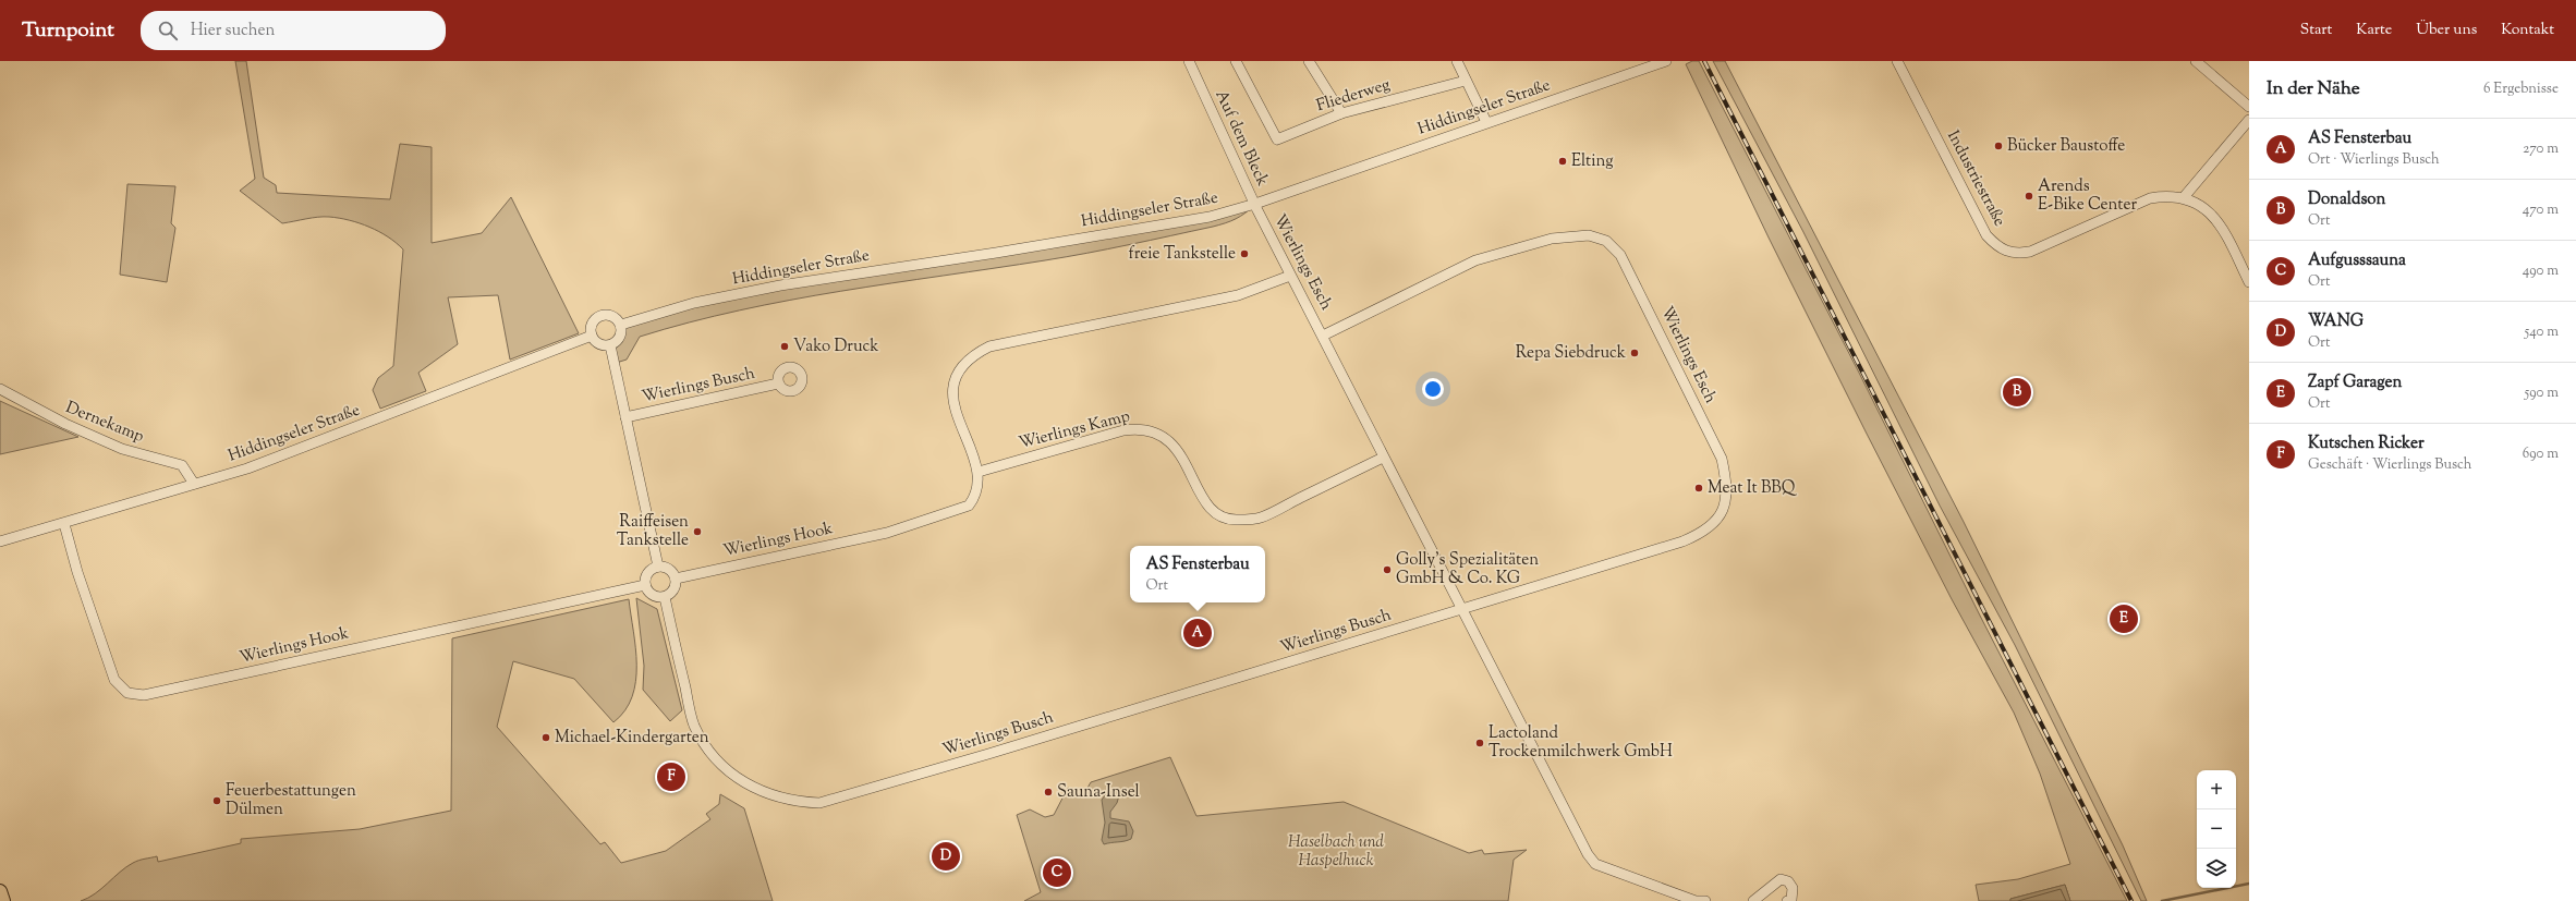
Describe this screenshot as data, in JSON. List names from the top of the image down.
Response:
{
  "streets": {
    "street": [
      "Fliederweg",
      "Hiddingseler Straße",
      "Auf dem Bleck",
      "Industriestraße",
      "Wierlings Esch",
      "Wierlings Busch",
      "Dernekamp",
      "Wierlings Kamp",
      "Wierlings Hook"
    ]
  },
  "crossings": [
    ["Hiddingseler Straße", "Auf dem Bleck"],
    ["Hiddingseler Straße", "Wierlings Esch"],
    ["Hiddingseler Straße", "Wierlings Busch"],
    ["Hiddingseler Straße", "Dernekamp"],
    ["Hiddingseler Straße", "Wierlings Hook"],
    ["Auf dem Bleck", "Wierlings Esch"],
    ["Wierlings Esch", "Wierlings Busch"],
    ["Wierlings Esch", "Wierlings Kamp"],
    ["Wierlings Busch", "Wierlings Hook"],
    ["Wierlings Kamp", "Wierlings Hook"]
  ],
  "parks": ["Haselbach und Haspelhuck"],
  "places": [
    "Bücker Baustoffe",
    "Elting",
    "Arends E-Bike Center",
    "freie Tankstelle",
    "Vako Druck",
    "Repa Siebdruck",
    "Meat It BBQ",
    "Raiffeisen Tankstelle",
    "Golly's Spezialitäten GmbH & Co. KG",
    "Michael-Kindergarten",
    "Lactoland Trockenmilchwerk GmbH",
    "Sauna-Insel",
    "Feuerbestattungen Dülmen"
  ],
  "page": {
    "header": "Turnpoint",
    "search": "Hier suchen",
    "nav": [
      "Start",
      "Karte",
      "Über uns",
      "Kontakt"
    ],
    "heading": ["In der Nähe", "6 Ergebnisse"],
    "list": [
      {
        "mark": "A",
        "name": "AS Fensterbau",
        "note": "Ort · Wierlings Busch",
        "value": "270 m"
      },
      {
        "mark": "B",
        "name": "Donaldson",
        "note": "Ort",
        "value": "470 m"
      },
      {
        "mark": "C",
        "name": "Aufgusssauna",
        "note": "Ort",
        "value": "490 m"
      },
      {
        "mark": "D",
        "name": "WANG",
        "note": "Ort",
        "value": "540 m"
      },
      {
        "mark": "E",
        "name": "Zapf Garagen",
        "note": "Ort",
        "value": "590 m"
      },
      {
        "mark": "F",
        "name": "Kutschen Ricker",
        "note": "Geschäft · Wierlings Busch",
        "value": "690 m"
      }
    ],
    "pins": [
      "B",
      "E",
      "A",
      "F",
      "D",
      "C"
    ],
    "popup": ["AS Fensterbau", "Ort"],
    "map_buttons": ["+", "−"]
  }
}
